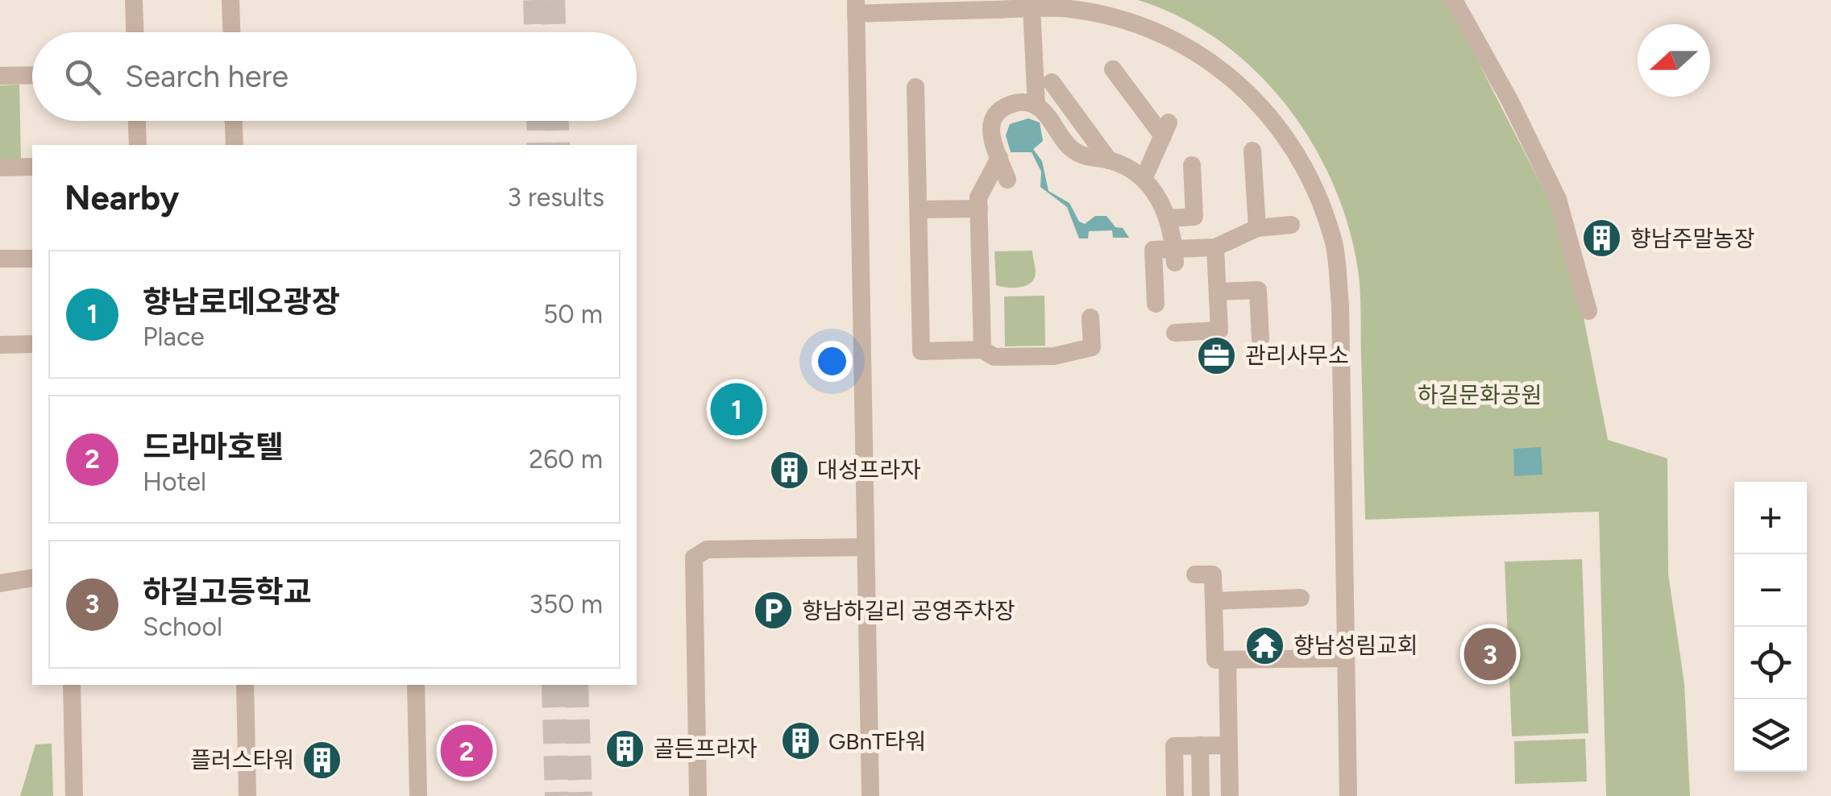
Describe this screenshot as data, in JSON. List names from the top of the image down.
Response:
{
  "parks": ["하길문화공원"],
  "places": {
    "building": [
      "향남주말농장",
      "대성프라자",
      "GBnT타워",
      "골든프라자",
      "플러스타워"
    ],
    "office": ["관리사무소"],
    "parking": ["향남하길리 공영주차장"],
    "temple": ["향남성림교회"]
  },
  "north": "left",
  "page": {
    "search": "Search here",
    "heading": ["Nearby", "3 results"],
    "list": [
      {
        "mark": "1",
        "name": "향남로데오광장",
        "note": "Place",
        "value": "50 m"
      },
      {
        "mark": "2",
        "name": "드라마호텔",
        "note": "Hotel",
        "value": "260 m"
      },
      {
        "mark": "3",
        "name": "하길고등학교",
        "note": "School",
        "value": "350 m"
      }
    ],
    "pins": ["1", "3", "2"],
    "map_buttons": ["+", "−"]
  }
}
